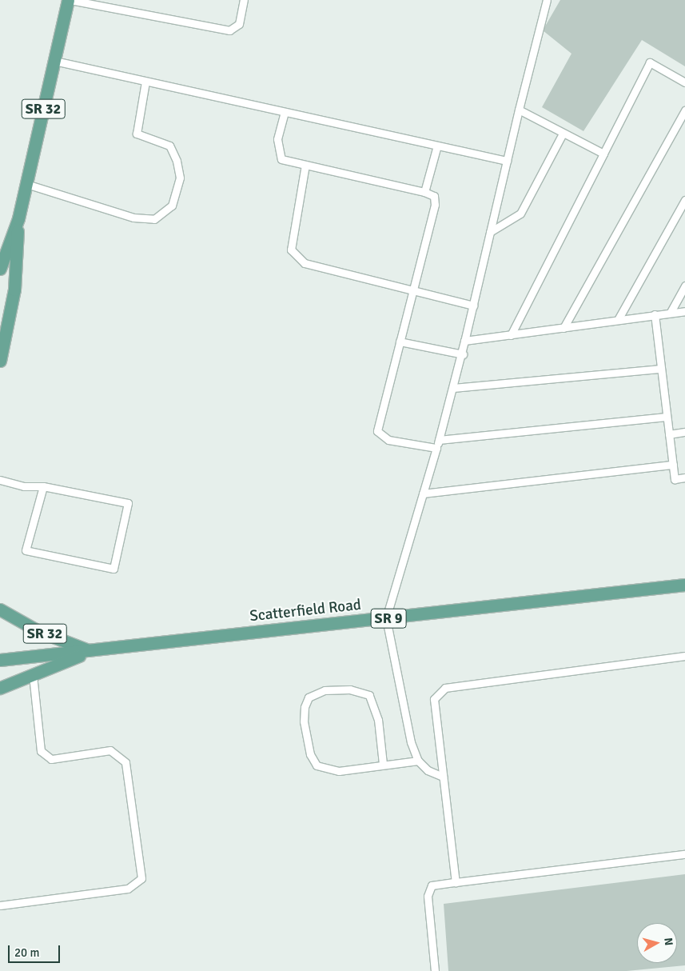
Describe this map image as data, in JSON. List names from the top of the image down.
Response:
{
  "streets": {
    "main road": ["SR 32", "Scatterfield Road", "SR 9"]
  },
  "crossings": [
    ["SR 32", "Scatterfield Road"]
  ],
  "scale_bar": "20 m",
  "north": "right"
}
